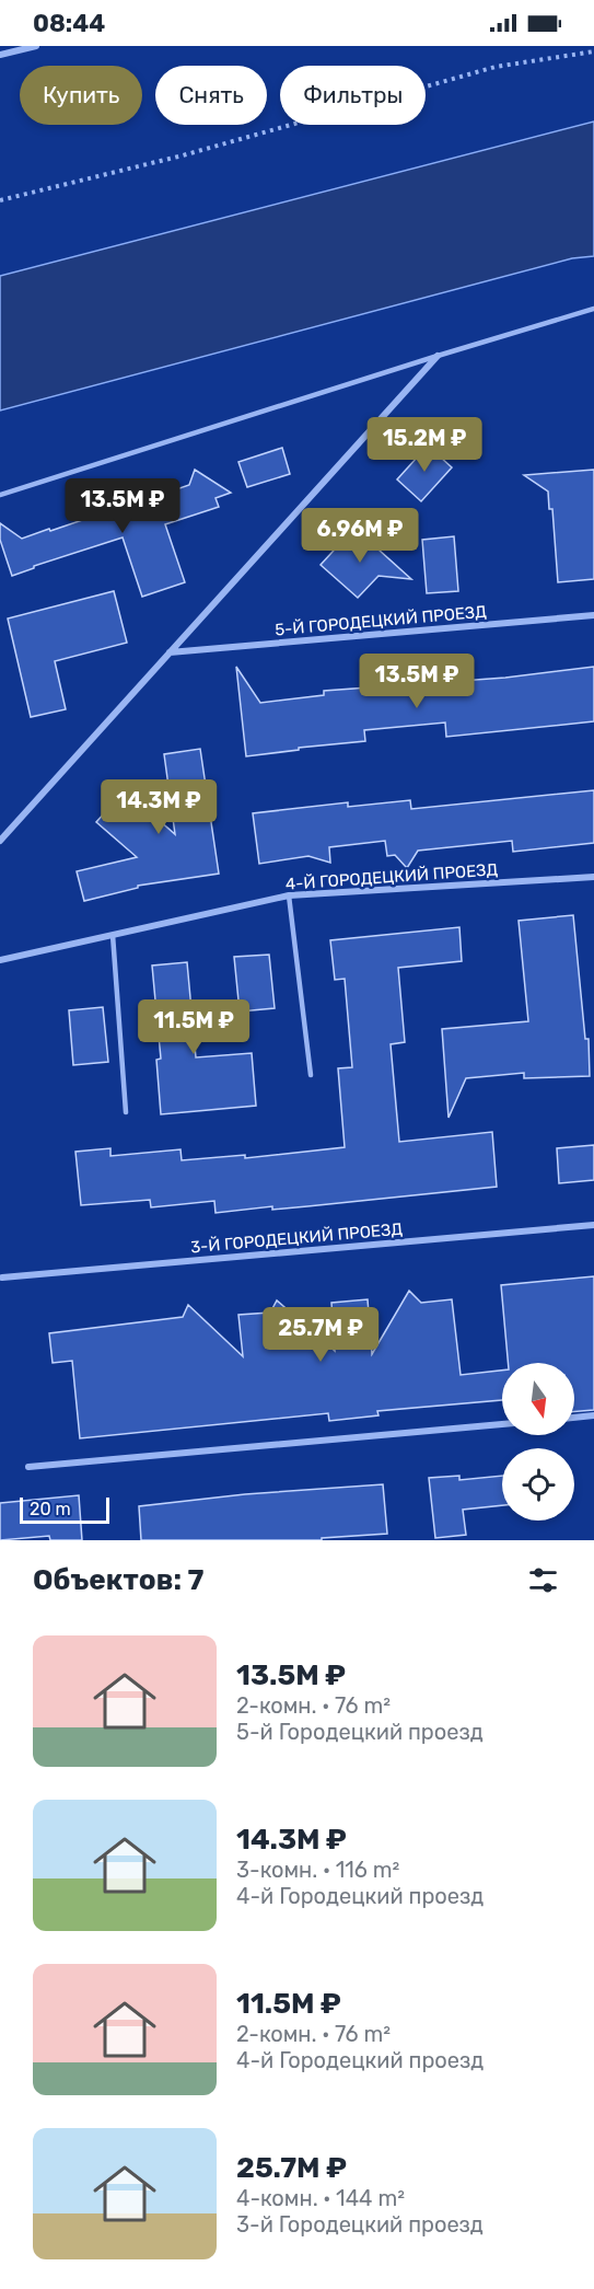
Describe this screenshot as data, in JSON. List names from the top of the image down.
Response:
{
  "streets": {
    "street": ["5-Й ГОРОДЕЦКИЙ ПРОЕЗД", "4-Й ГОРОДЕЦКИЙ ПРОЕЗД", "3-Й ГОРОДЕЦКИЙ ПРОЕЗД"]
  },
  "scale_bar": "20 m",
  "north": "bottom",
  "page": {
    "status": "08:44",
    "chip": ["Купить", "Снять", "Фильтры"],
    "price": [
      "15.2M ₽",
      "13.5M ₽",
      "6.96M ₽",
      "13.5M ₽",
      "14.3M ₽",
      "11.5M ₽",
      "25.7M ₽"
    ],
    "scale": "20 m",
    "heading": "Объектов: 7",
    "list": [
      {
        "name": "13.5M ₽",
        "note": "2-комн. · 76 m² · 5-й Городецкий проезд"
      },
      {
        "name": "14.3M ₽",
        "note": "3-комн. · 116 m² · 4-й Городецкий проезд"
      },
      {
        "name": "11.5M ₽",
        "note": "2-комн. · 76 m² · 4-й Городецкий проезд"
      },
      {
        "name": "25.7M ₽",
        "note": "4-комн. · 144 m² · 3-й Городецкий проезд"
      }
    ]
  }
}
